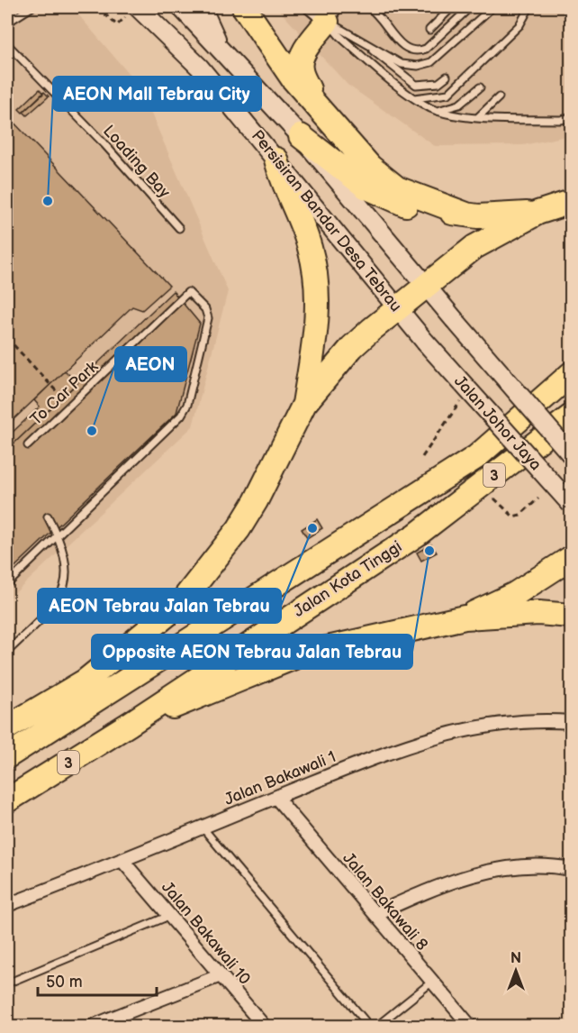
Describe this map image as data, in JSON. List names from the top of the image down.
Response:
{
  "streets": {
    "highway": ["3", "Jalan Kota Tinggi"],
    "main road": ["Persisiran Bandar Desa Tebrau", "Jalan Johor Jaya"],
    "street": ["Jalan Bakawali 1", "Jalan Bakawali 8", "Jalan Bakawali 10"],
    "lane": ["Loading Bay", "To Car Park"]
  },
  "crossings": [
    ["Persisiran Bandar Desa Tebrau", "Jalan Johor Jaya"],
    ["Jalan Bakawali 1", "Jalan Bakawali 8"],
    ["Jalan Bakawali 1", "Jalan Bakawali 10"]
  ],
  "places": [
    "AEON Mall Tebrau City",
    "AEON",
    "AEON Tebrau Jalan Tebrau",
    "Opposite AEON Tebrau Jalan Tebrau"
  ],
  "scale_bar": "50 m",
  "north": "top"
}
